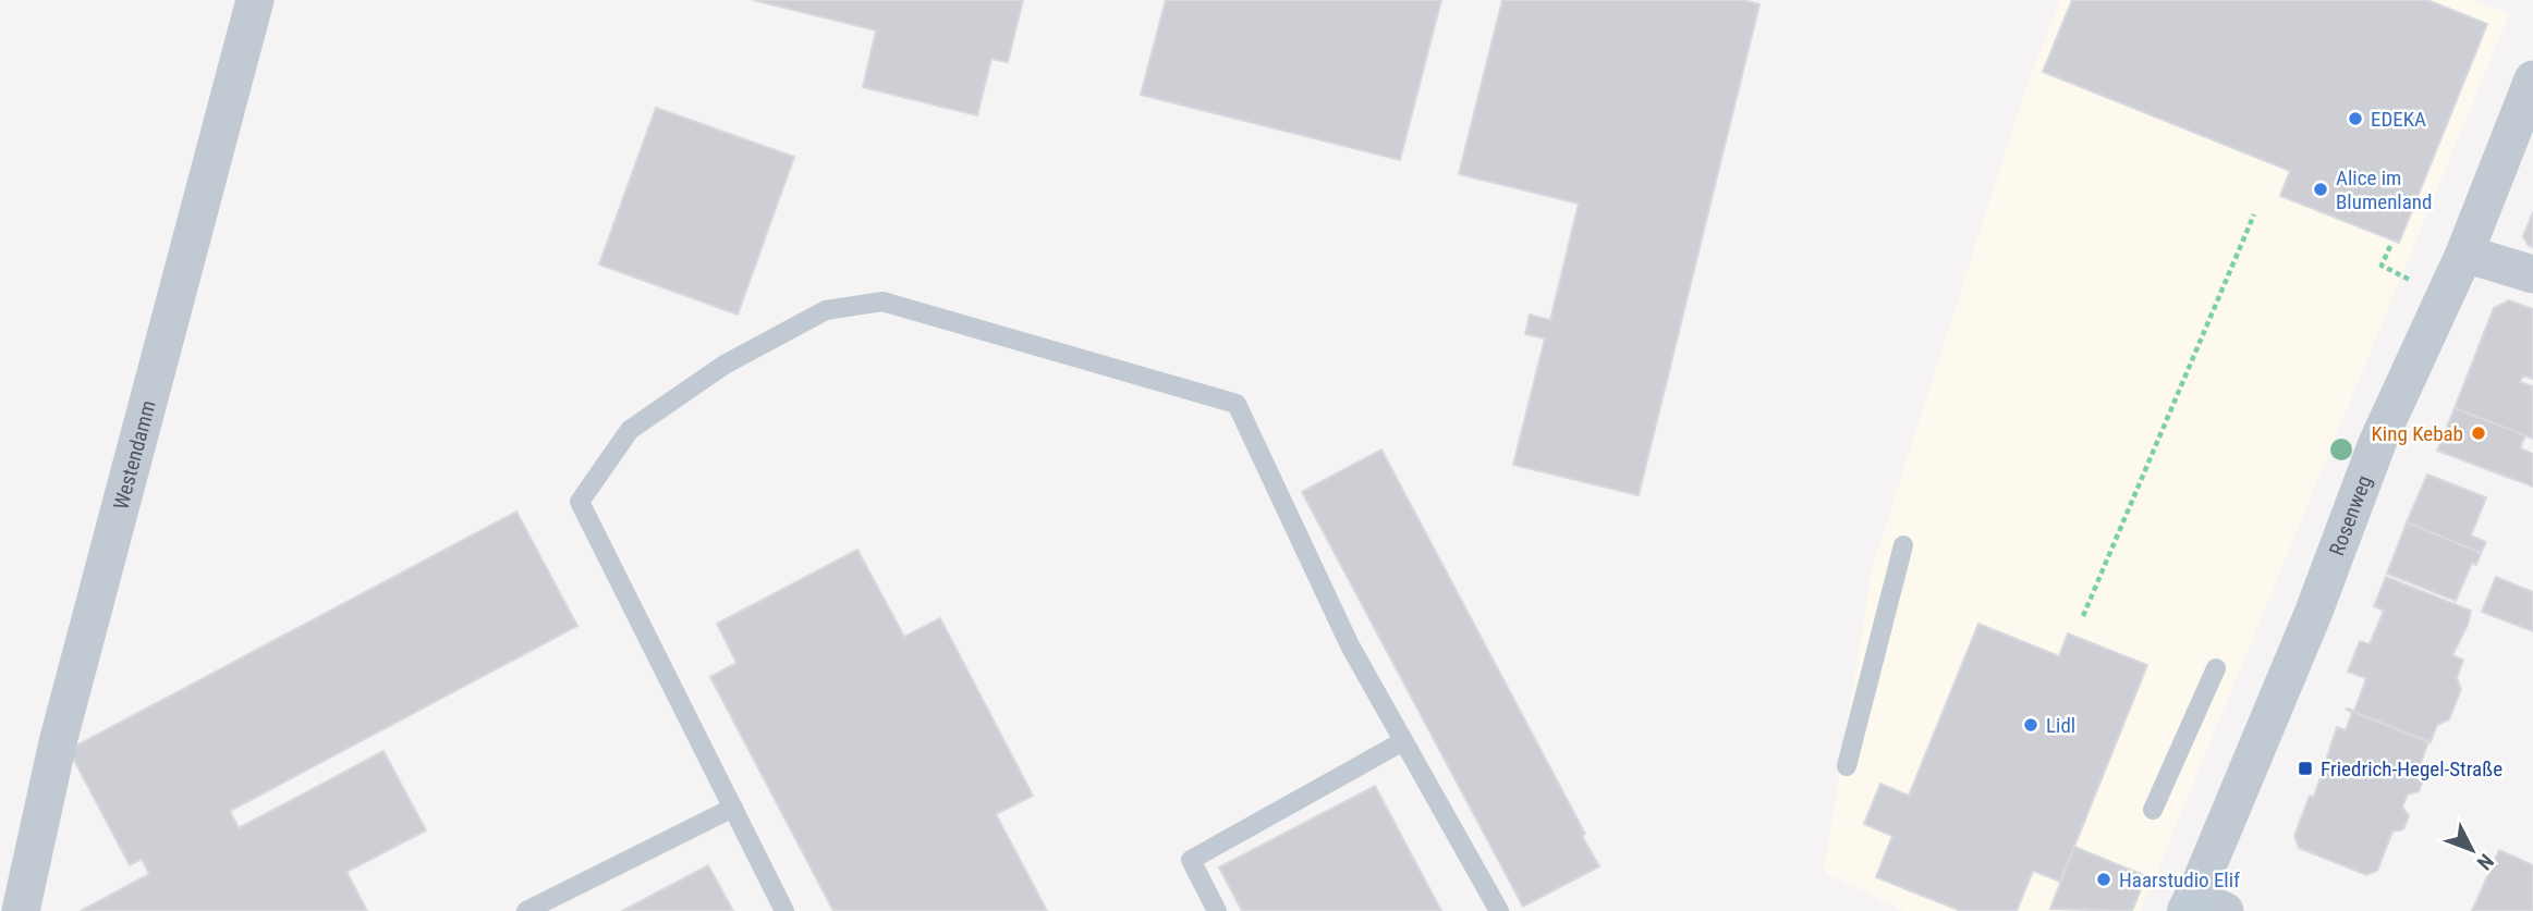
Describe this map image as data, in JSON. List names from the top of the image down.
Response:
{
  "streets": {
    "street": ["Westendamm", "Rosenweg"]
  },
  "places": {
    "other": [
      "EDEKA",
      "Alice im Blumenland",
      "King Kebab",
      "Lidl",
      "Haarstudio Elif"
    ],
    "transit": ["Friedrich-Hegel-Straße"]
  },
  "north": "bottom right"
}
